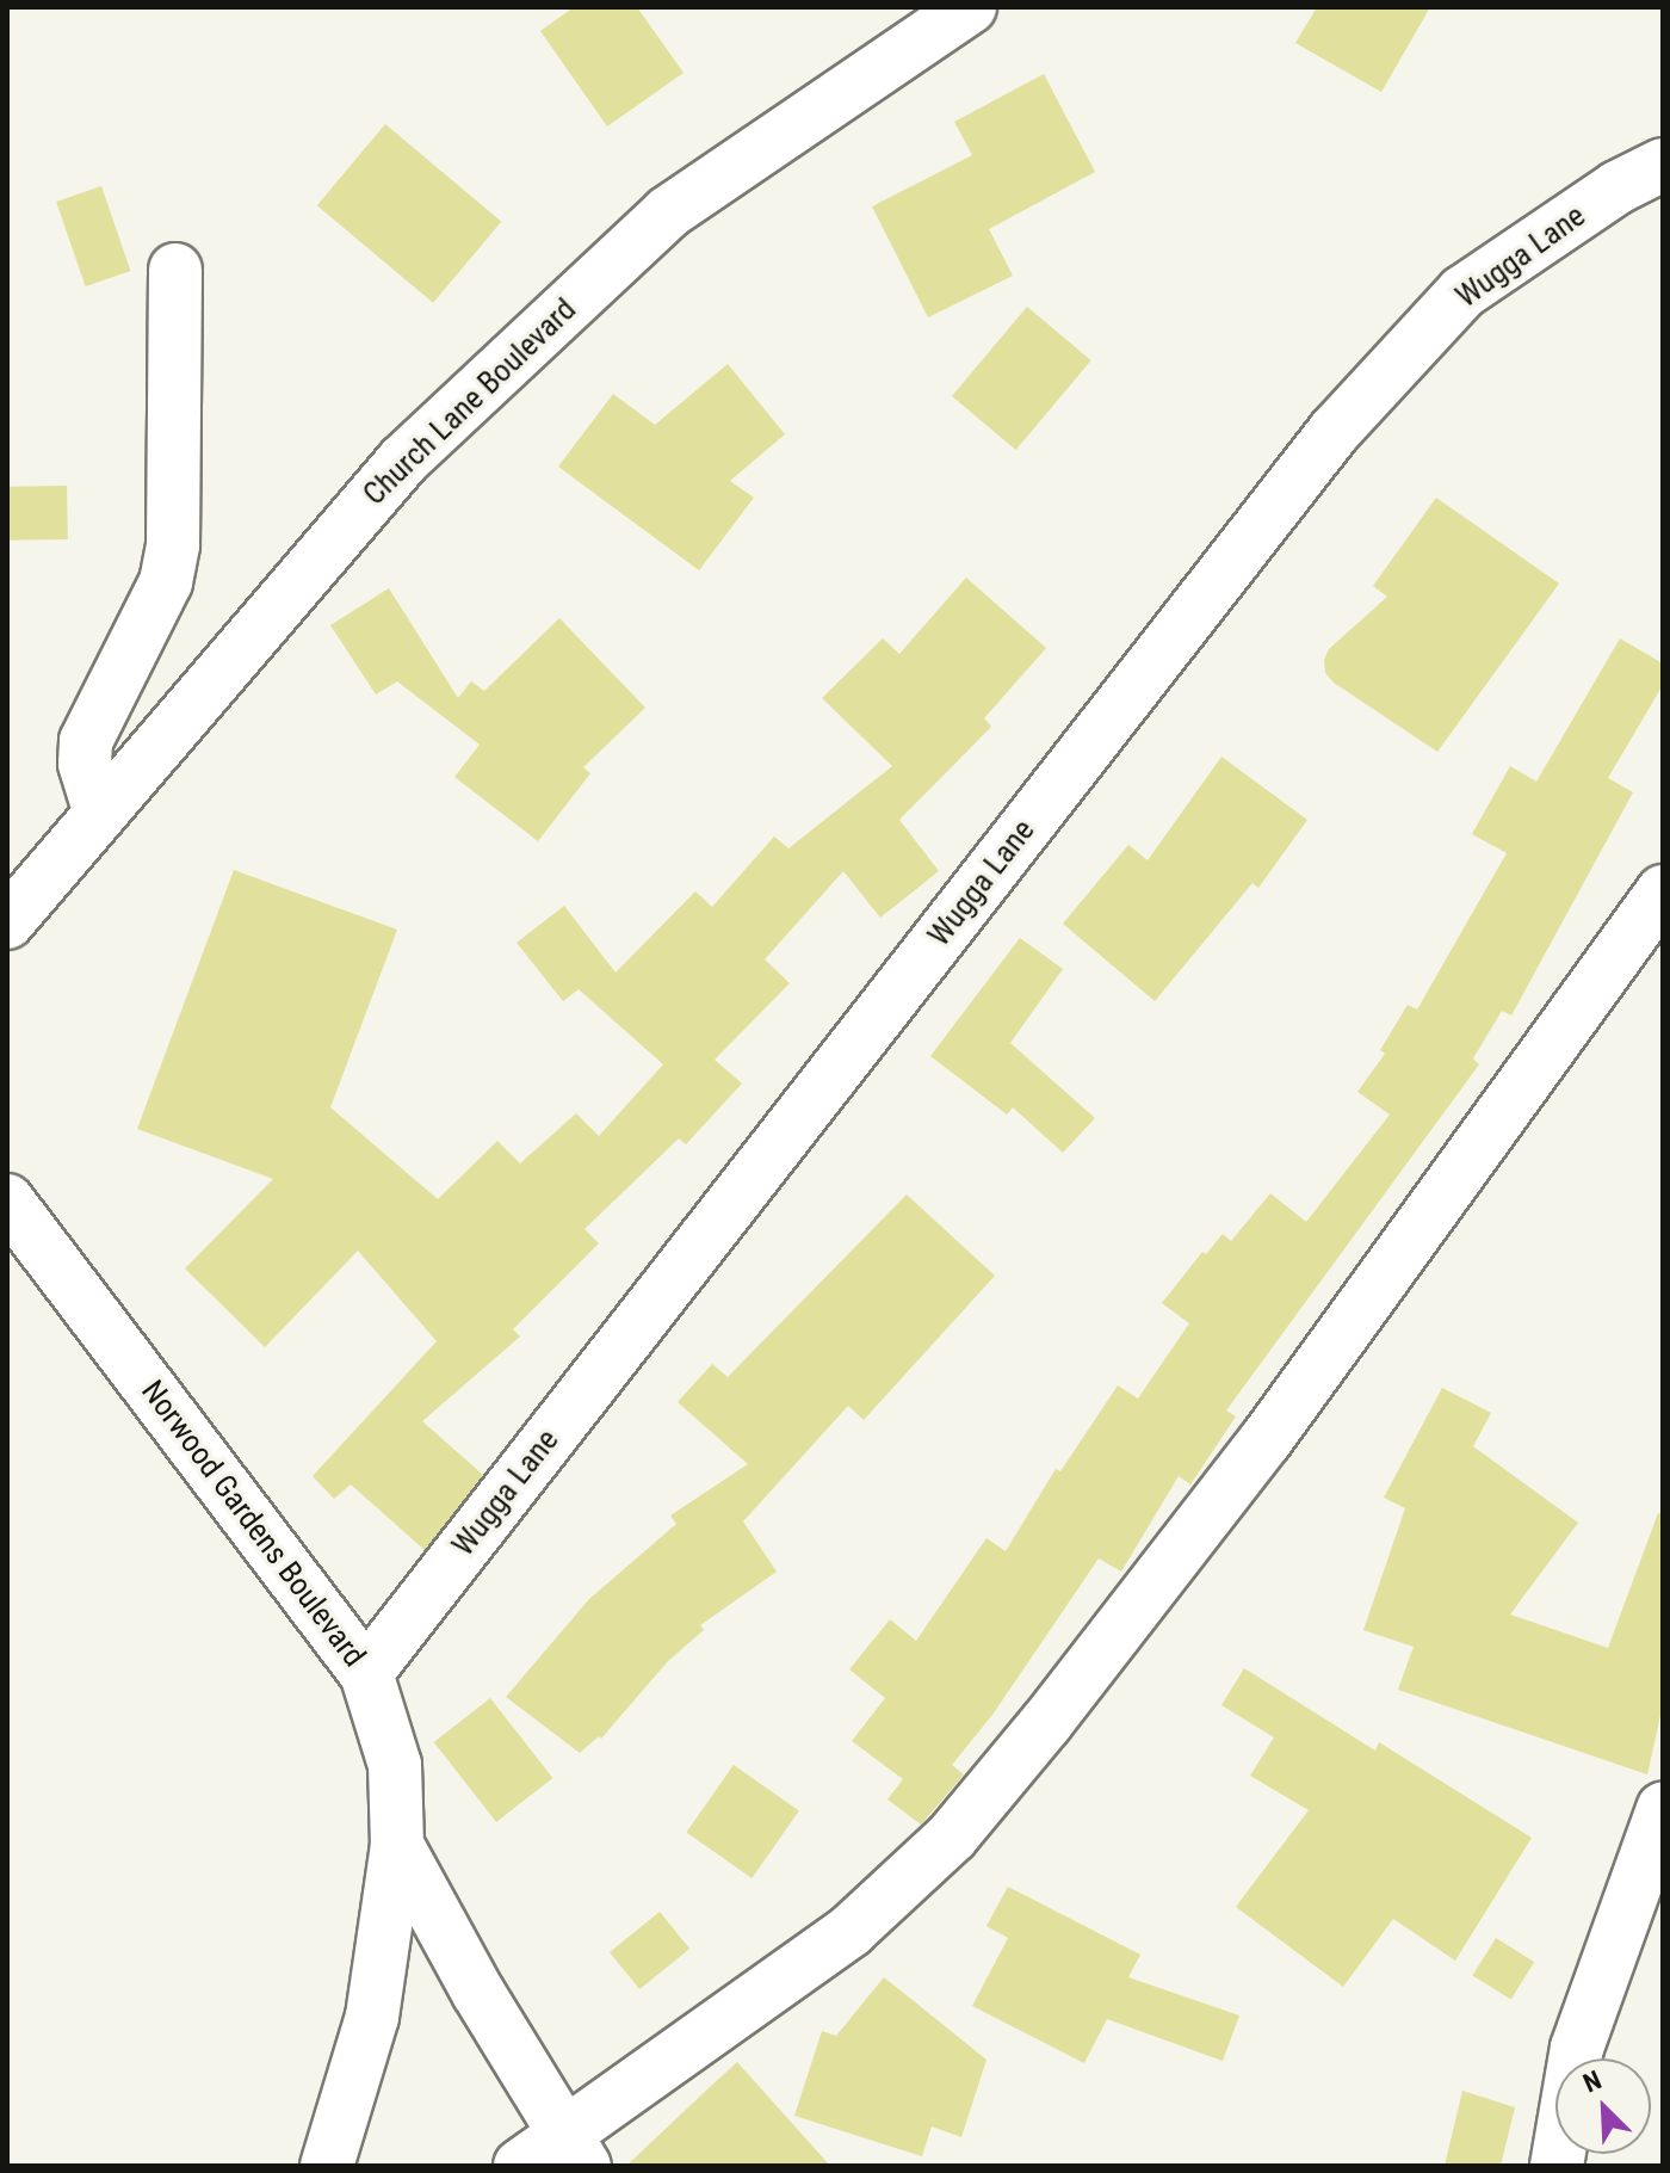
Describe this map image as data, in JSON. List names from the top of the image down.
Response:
{
  "streets": {
    "street": ["Wugga Lane", "Church Lane Boulevard", "Norwood Gardens Boulevard"]
  },
  "crossings": [
    ["Wugga Lane", "Norwood Gardens Boulevard"]
  ],
  "north": "top left"
}
